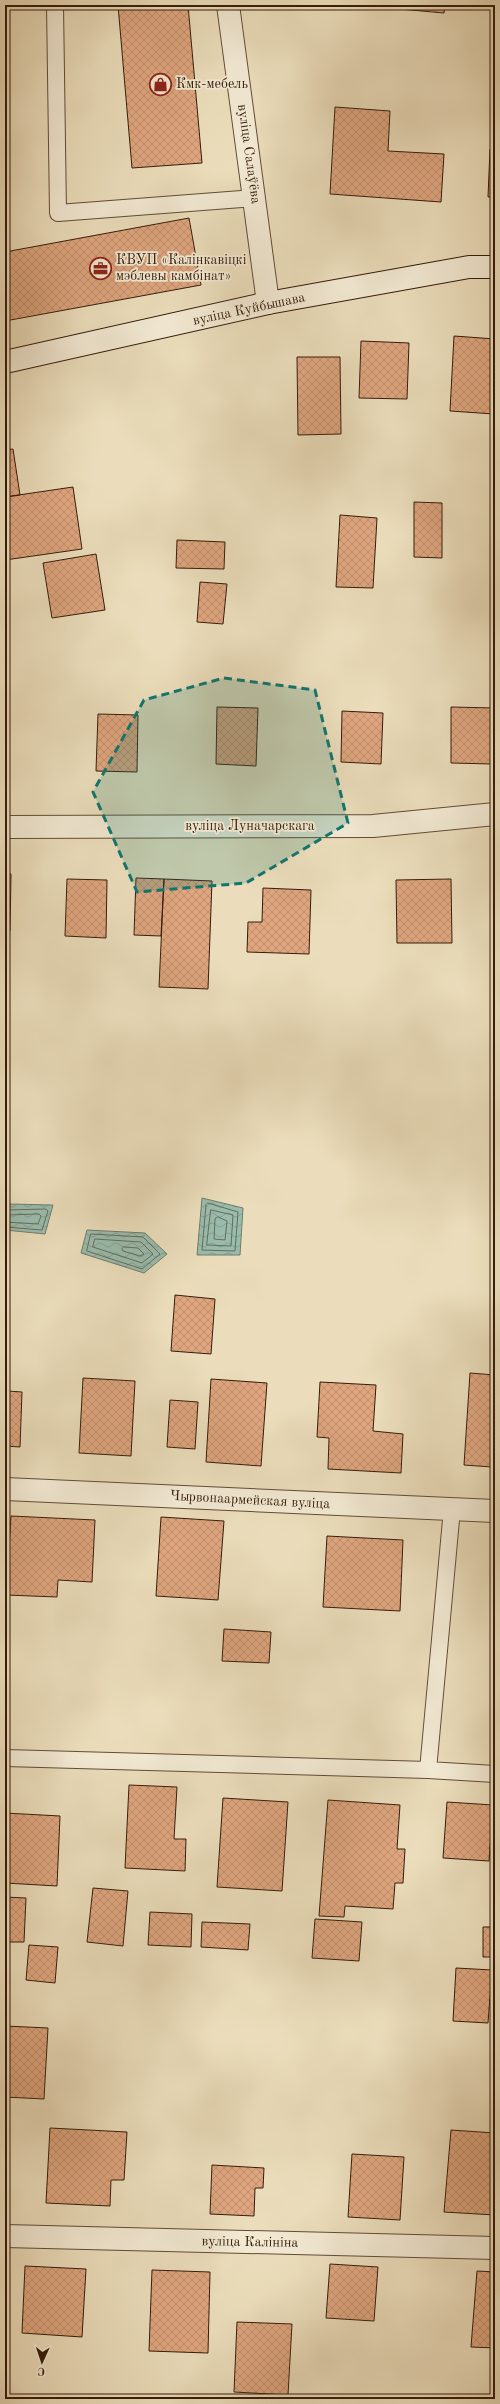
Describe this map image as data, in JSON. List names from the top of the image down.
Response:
{
  "streets": {
    "street": [
      "вуліца Салаўёва",
      "вуліца Куйбышава",
      "вуліца Луначарскага",
      "Чырвонаармейская вуліца",
      "вуліца Калініна"
    ]
  },
  "crossings": [
    ["вуліца Салаўёва", "вуліца Куйбышава"]
  ],
  "places": {
    "shop": ["Кмк-мебель"],
    "office": ["КВУП «Калінкавіцкі мэблевы камбінат»"]
  },
  "north": "bottom"
}
